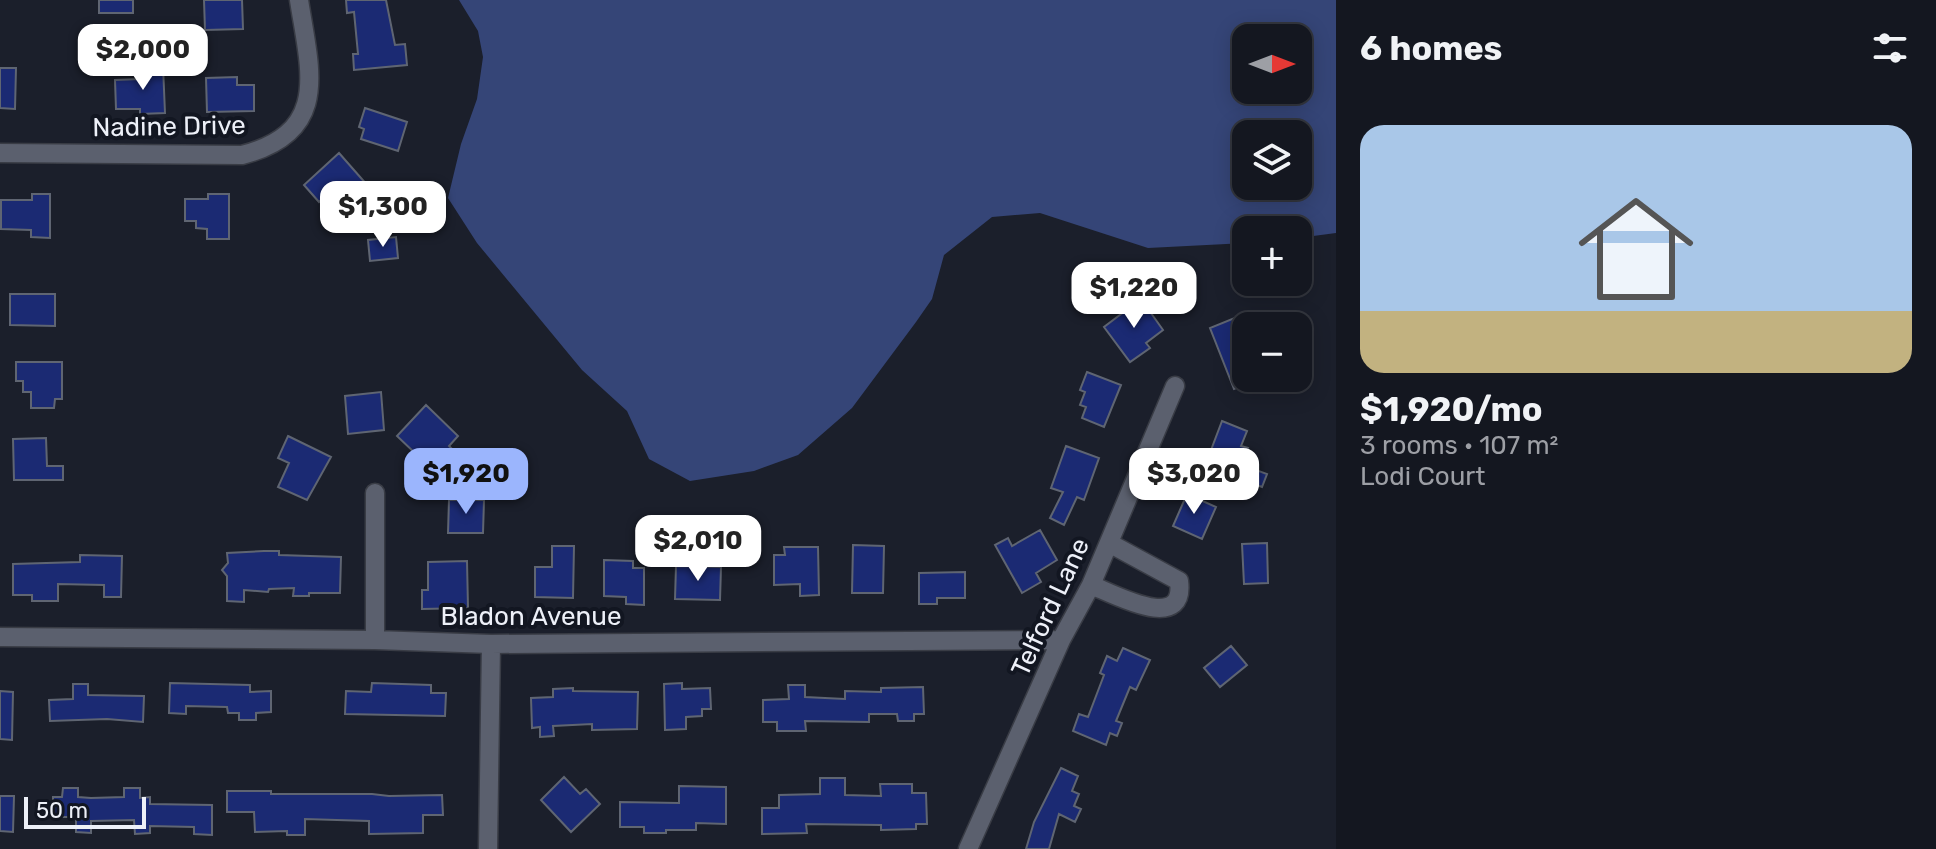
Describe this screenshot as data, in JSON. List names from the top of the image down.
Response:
{
  "streets": {
    "street": ["Nadine Drive", "Telford Lane", "Bladon Avenue"]
  },
  "crossings": [
    ["Telford Lane", "Bladon Avenue"]
  ],
  "scale_bar": "50 m",
  "north": "right",
  "page": {
    "heading": "6 homes",
    "map_buttons": ["+", "−"],
    "price": [
      "$2,000",
      "$1,300",
      "$1,220",
      "$1,920",
      "$3,020",
      "$2,010"
    ],
    "list": [
      {
        "name": "$1,920/mo",
        "note": "3 rooms · 107 m² · Lodi Court"
      }
    ],
    "scale": "50 m"
  }
}
